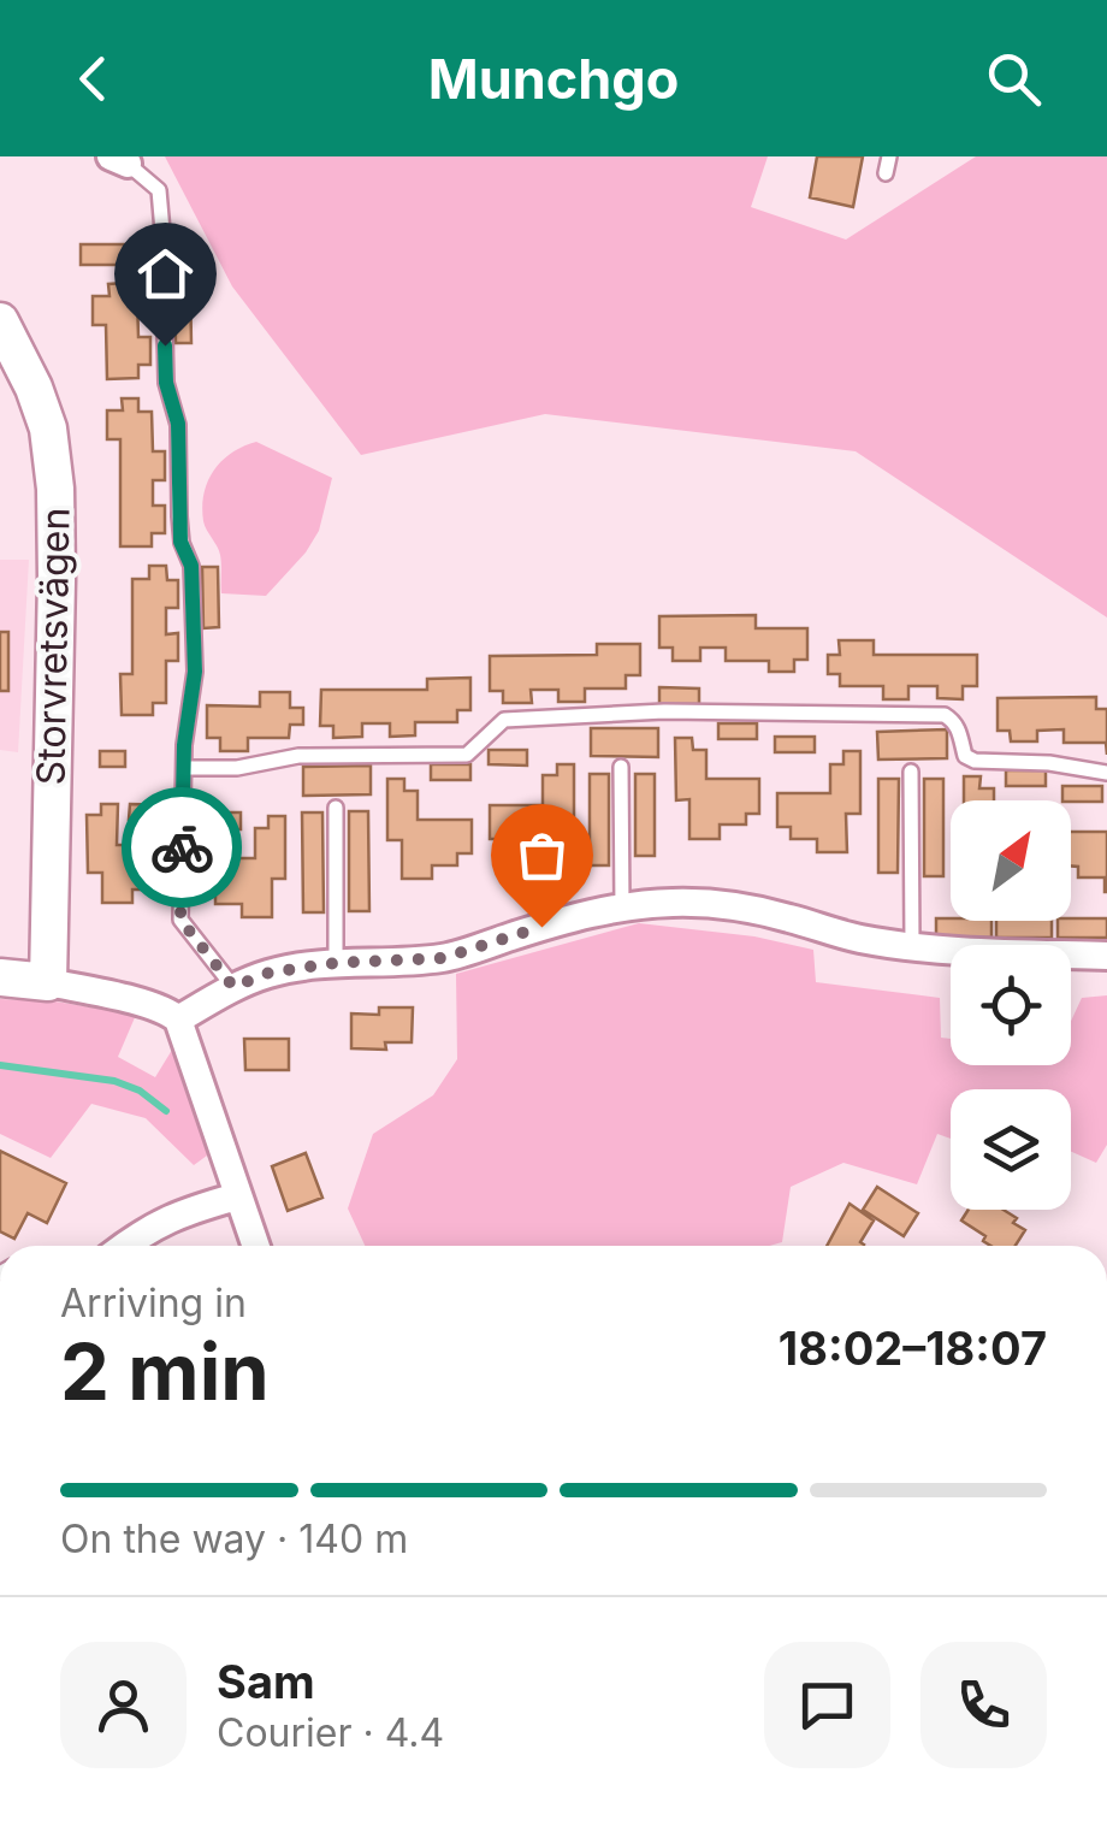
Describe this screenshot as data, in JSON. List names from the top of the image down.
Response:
{
  "streets": {
    "street": ["Storvretsvägen"]
  },
  "north": "top right",
  "page": {
    "header": "Munchgo",
    "heading": ["2 min", "Arriving in", "18:02–18:07"],
    "panel": ["Sam", "Courier · 4.4"],
    "bar": "On the way · 140 m"
  }
}
